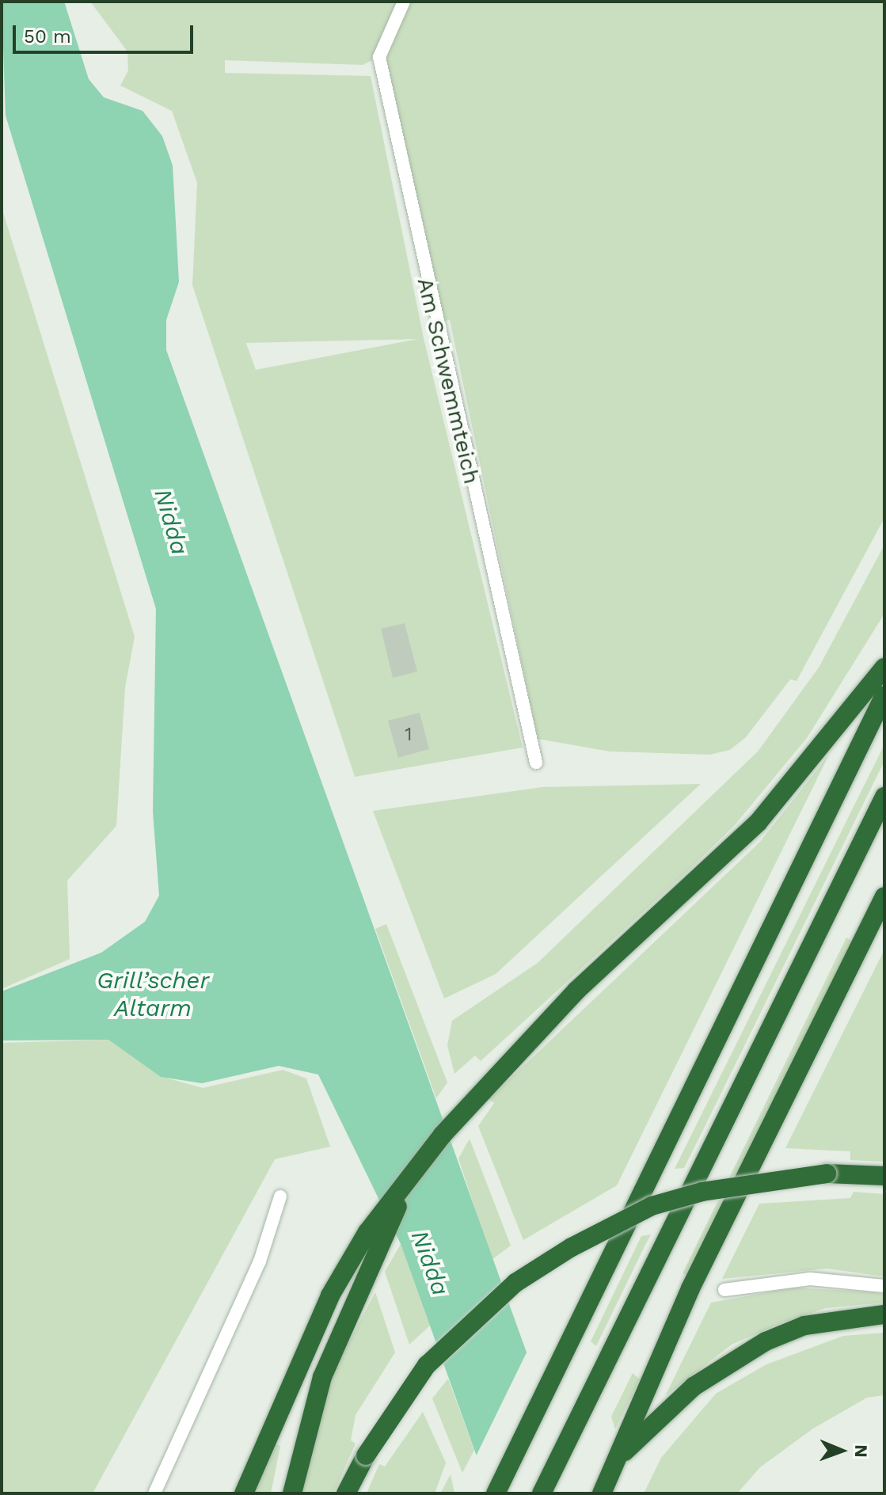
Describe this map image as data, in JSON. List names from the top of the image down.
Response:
{
  "streets": {
    "lane": ["Am Schwemmteich"]
  },
  "water": ["Nidda", "Grill’scher Altarm"],
  "house_numbers": ["1"],
  "scale_bar": "50 m",
  "north": "right"
}
